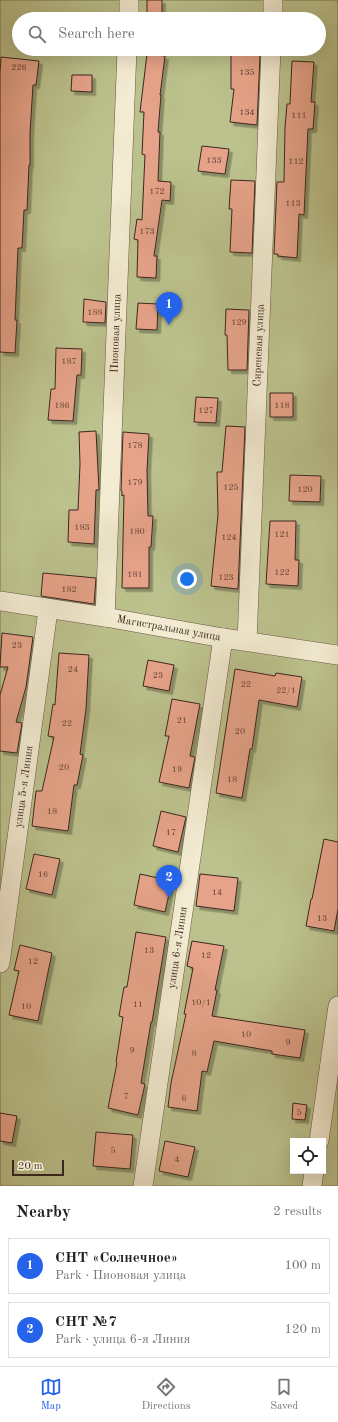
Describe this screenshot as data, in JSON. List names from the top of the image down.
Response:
{
  "streets": {
    "street": [
      "Пионовая улица",
      "Сиреневая улица",
      "Магистральная улица",
      "улица 5-я Линия",
      "улица 6-я Линия"
    ]
  },
  "crossings": [
    ["Пионовая улица", "Магистральная улица"],
    ["Сиреневая улица", "Магистральная улица"],
    ["Магистральная улица", "улица 5-я Линия"],
    ["Магистральная улица", "улица 6-я Линия"]
  ],
  "house_numbers": [
    "226",
    "135",
    "134",
    "111",
    "133",
    "112",
    "172",
    "113",
    "173",
    "188",
    "129",
    "187",
    "186",
    "118",
    "127",
    "178",
    "179",
    "125",
    "120",
    "183",
    "180",
    "121",
    "124",
    "122",
    "181",
    "123",
    "182",
    "23",
    "24",
    "23",
    "22",
    "22/1",
    "21",
    "22",
    "20",
    "20",
    "19",
    "18",
    "18",
    "17",
    "16",
    "14",
    "13",
    "13",
    "12",
    "12",
    "10/1",
    "11",
    "10",
    "10",
    "9",
    "9",
    "8",
    "7",
    "6",
    "5",
    "5",
    "4"
  ],
  "scale_bar": "20 m",
  "page": {
    "search": "Search here",
    "pins": ["1", "2"],
    "scale": "20 m",
    "heading": ["Nearby", "2 results"],
    "list": [
      {
        "mark": "1",
        "name": "СНТ «Солнечное»",
        "note": "Park · Пионовая улица",
        "value": "100 m"
      },
      {
        "mark": "2",
        "name": "СНТ №7",
        "note": "Park · улица 6-я Линия",
        "value": "120 m"
      }
    ],
    "nav": ["Map", "Directions", "Saved"]
  }
}
